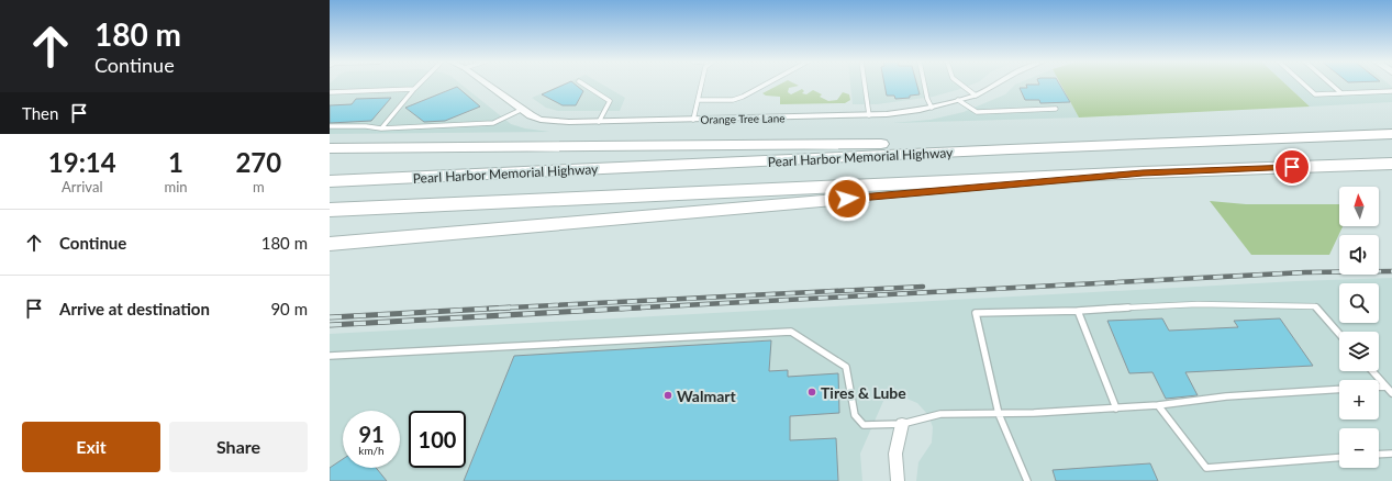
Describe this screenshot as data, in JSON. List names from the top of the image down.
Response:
{
  "streets": {
    "highway": ["Pearl Harbor Memorial Highway"],
    "street": ["Orange Tree Lane"]
  },
  "places": ["Tires & Lube", "Walmart"],
  "north": "top",
  "page": {
    "turn": ["180 m", "Continue"],
    "then": "Then",
    "eta": [
      "19:14",
      "Arrival",
      "1",
      "min",
      "270",
      "m"
    ],
    "map_buttons": ["+", "−"],
    "list": [
      {
        "name": "Continue",
        "value": "180 m"
      },
      {
        "name": "Arrive at destination",
        "value": "90 m"
      }
    ],
    "speed": "91 km/h",
    "limit": "100",
    "buttons": ["Exit", "Share"]
  }
}
